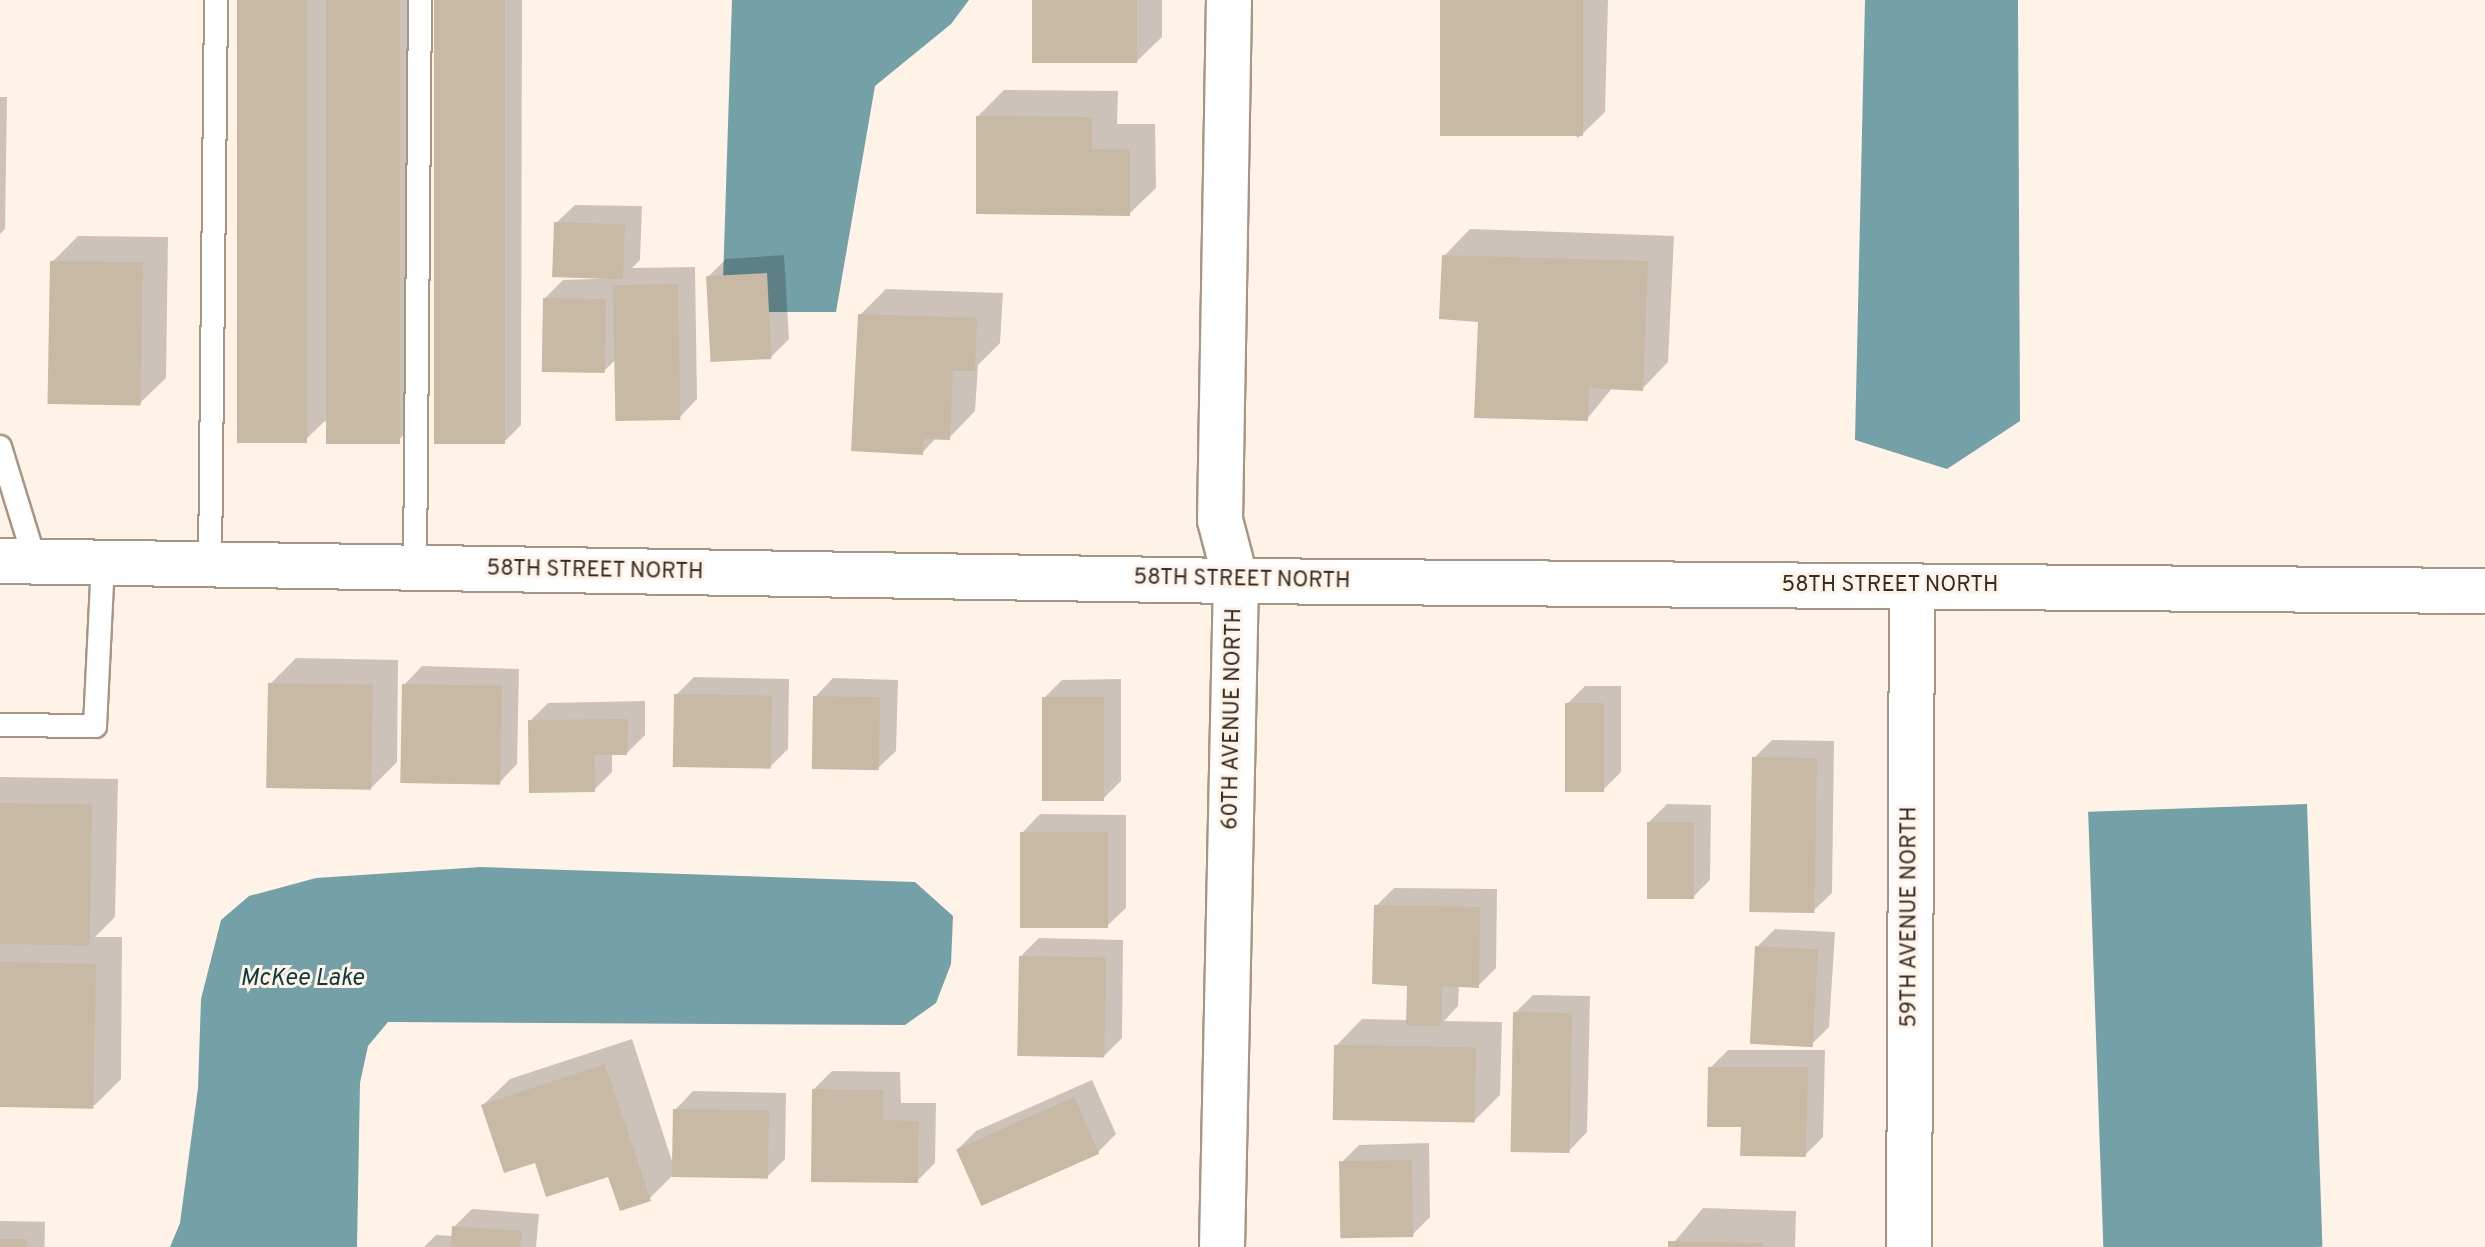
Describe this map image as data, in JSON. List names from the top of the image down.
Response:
{
  "streets": {
    "street": ["58TH STREET NORTH", "60TH AVENUE NORTH", "59TH AVENUE NORTH"]
  },
  "crossings": [
    ["58TH STREET NORTH", "60TH AVENUE NORTH"],
    ["58TH STREET NORTH", "59TH AVENUE NORTH"]
  ],
  "water": ["McKee Lake"]
}
